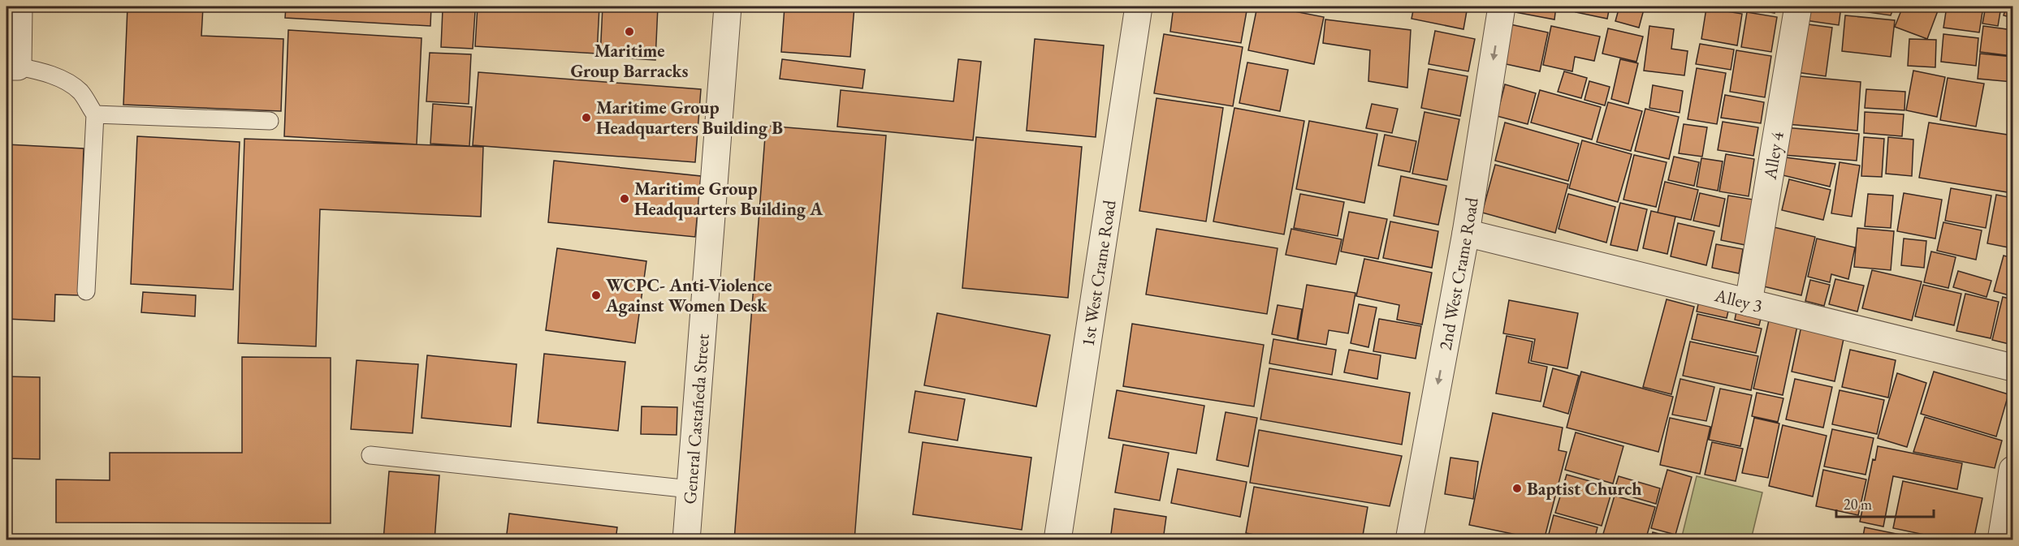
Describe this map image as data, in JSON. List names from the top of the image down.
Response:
{
  "streets": {
    "street": [
      "Alley 4",
      "1st West Crame Road",
      "2nd West Crame Road",
      "Alley 3",
      "General Castañeda Street"
    ]
  },
  "crossings": [
    ["Alley 4", "Alley 3"],
    ["2nd West Crame Road", "Alley 3"]
  ],
  "one_way": ["2nd West Crame Road"],
  "places": [
    "Maritime Group Barracks",
    "Maritime Group Headquarters Building B",
    "Maritime Group Headquarters Building A",
    "WCPC- Anti-Violence Against Women Desk",
    "Baptist Church"
  ],
  "scale_bar": "20 m"
}
